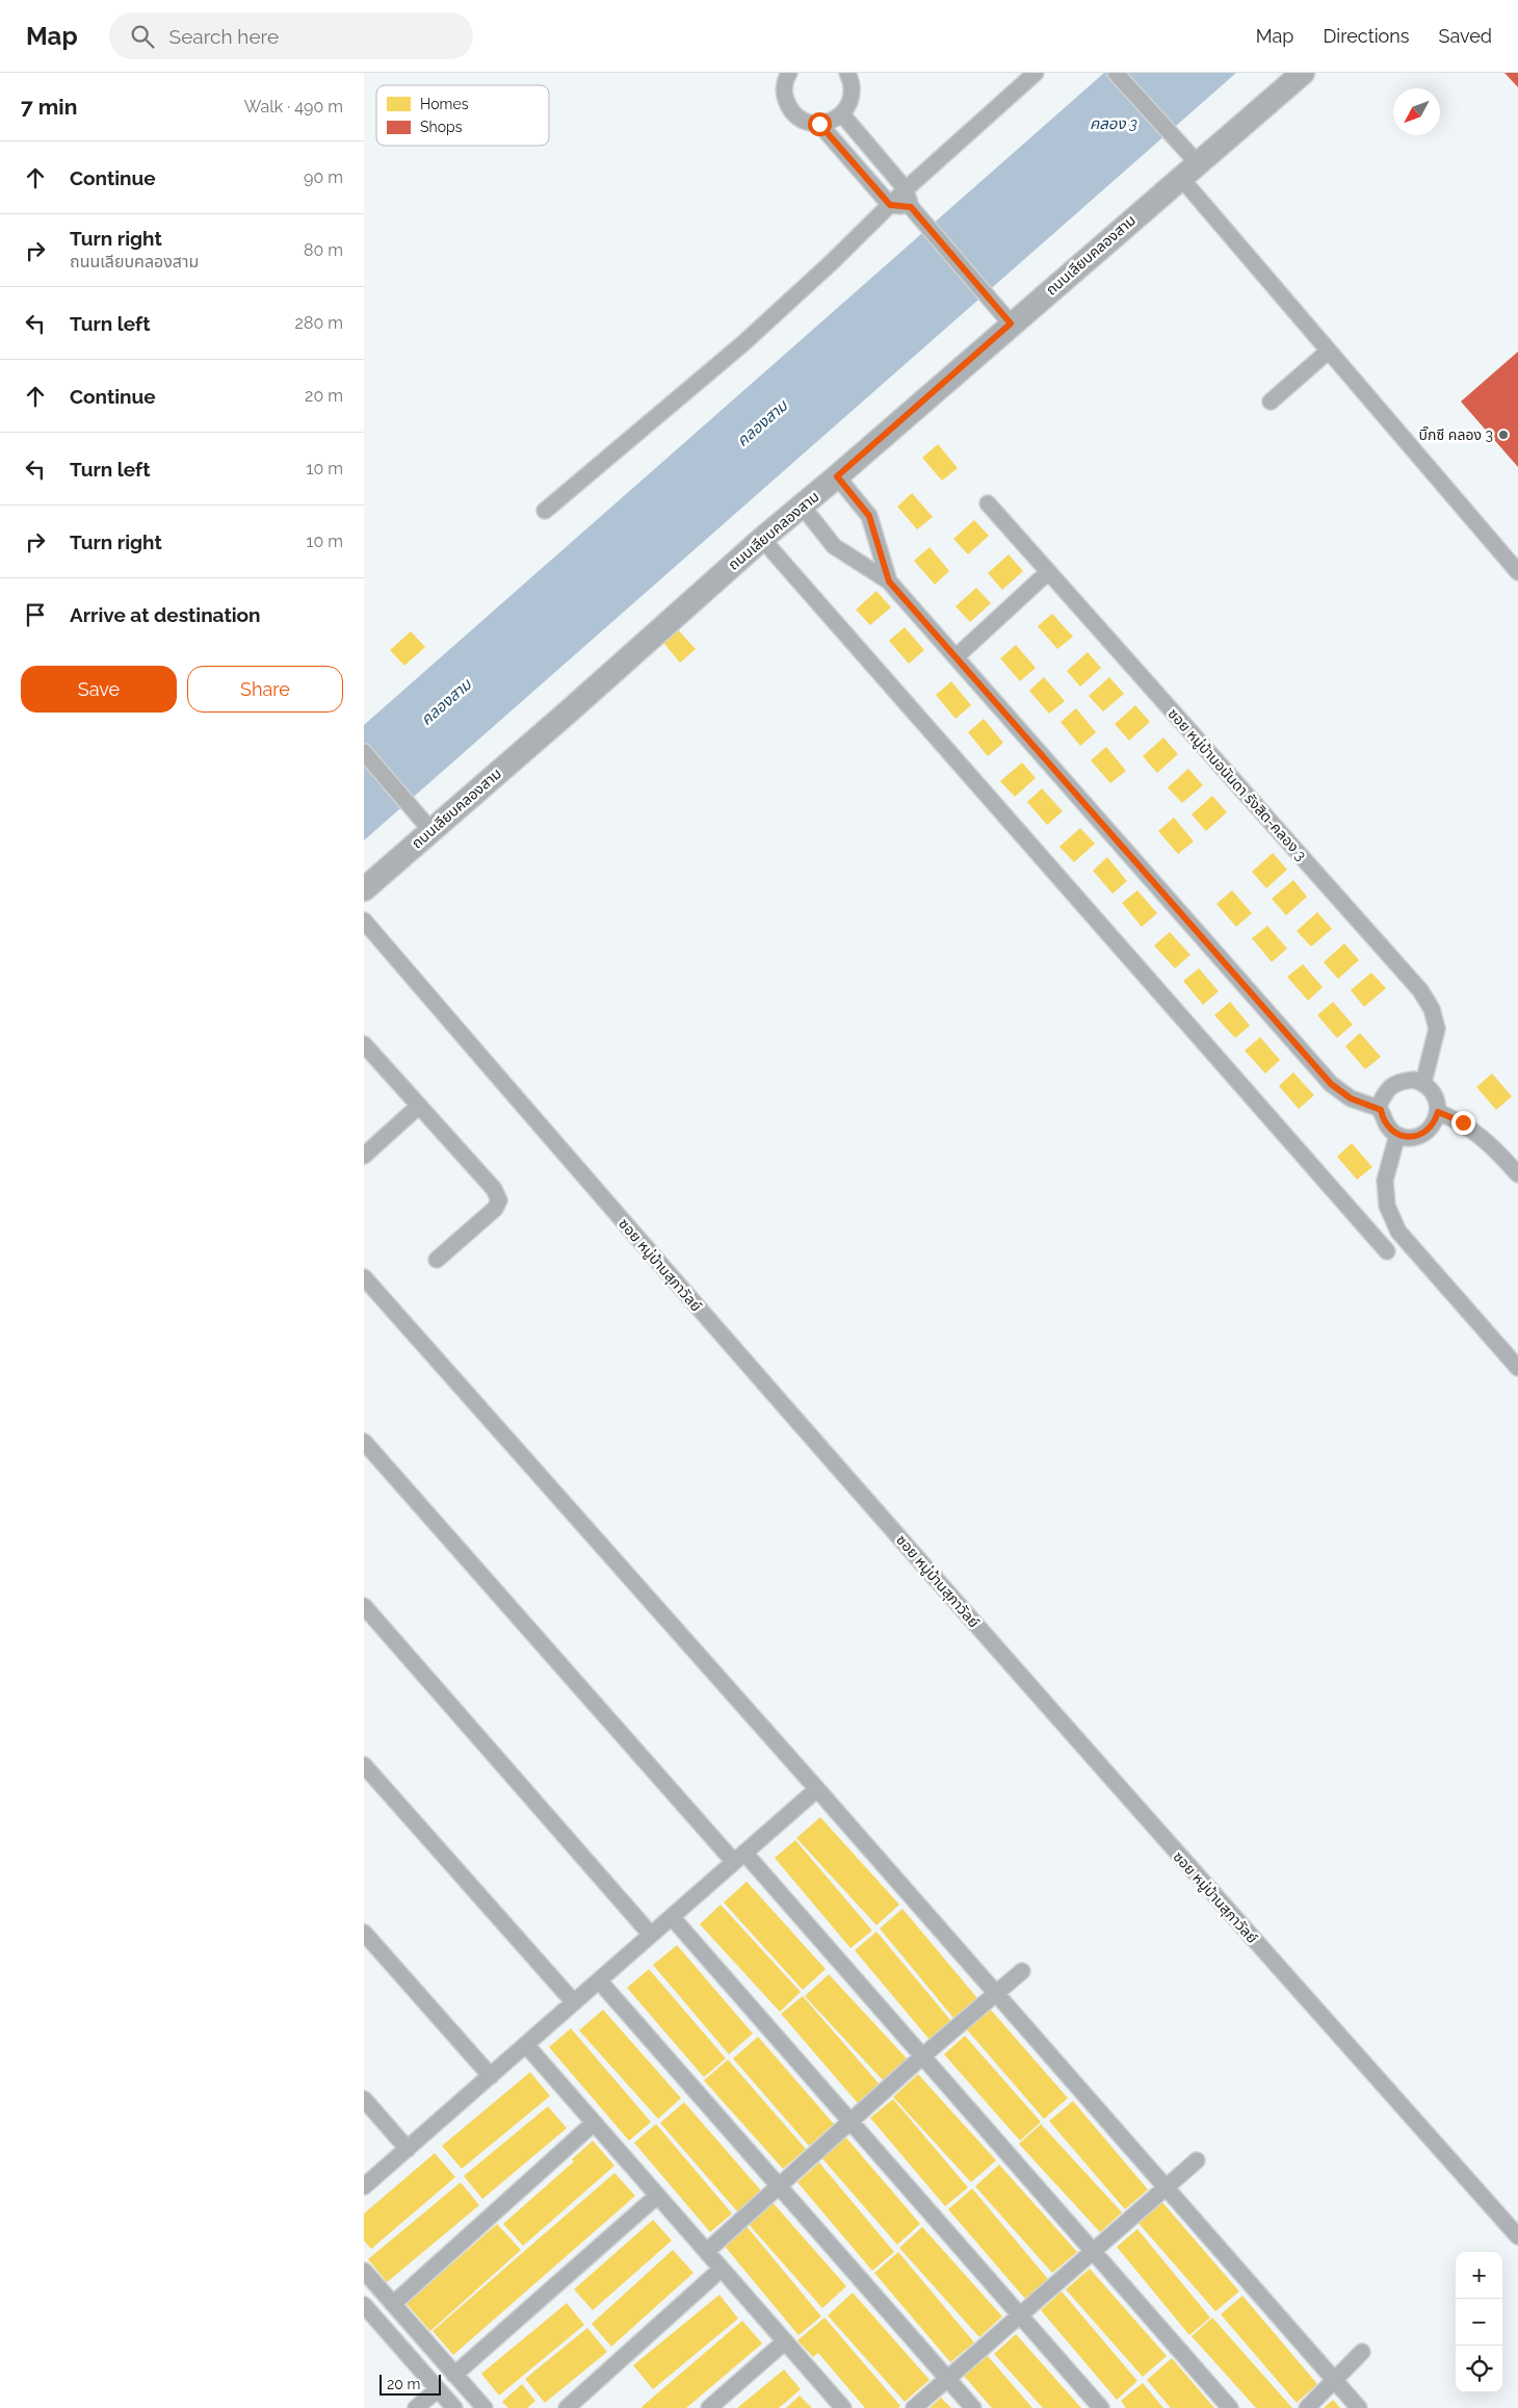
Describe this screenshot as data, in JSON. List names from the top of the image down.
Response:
{
  "streets": {
    "main road": ["ถนนเลียบคลองสาม"],
    "street": ["ซอย หมู่บ้านอนันดา รังสิต-คลอง 3", "ซอย หมู่บ้านสุภาวัลย์"]
  },
  "water": ["คลอง 3", "คลองสาม"],
  "places": ["บิ๊กซี คลอง 3"],
  "legend": ["Homes", "Shops"],
  "scale_bar": "20 m",
  "north": "bottom left",
  "page": {
    "header": "Map",
    "search": "Search here",
    "nav": ["Map", "Directions", "Saved"],
    "heading": ["7 min", "Walk · 490 m"],
    "list": [
      ["Continue", "90 m"],
      ["Turn right", "ถนนเลียบคลองสาม", "80 m"],
      ["Turn left", "280 m"],
      ["Continue", "20 m"],
      ["Turn left", "10 m"],
      ["Turn right", "10 m"],
      "Arrive at destination"
    ],
    "buttons": ["Save", "Share"],
    "map_buttons": ["+", "−"],
    "scale": "20 m"
  }
}
